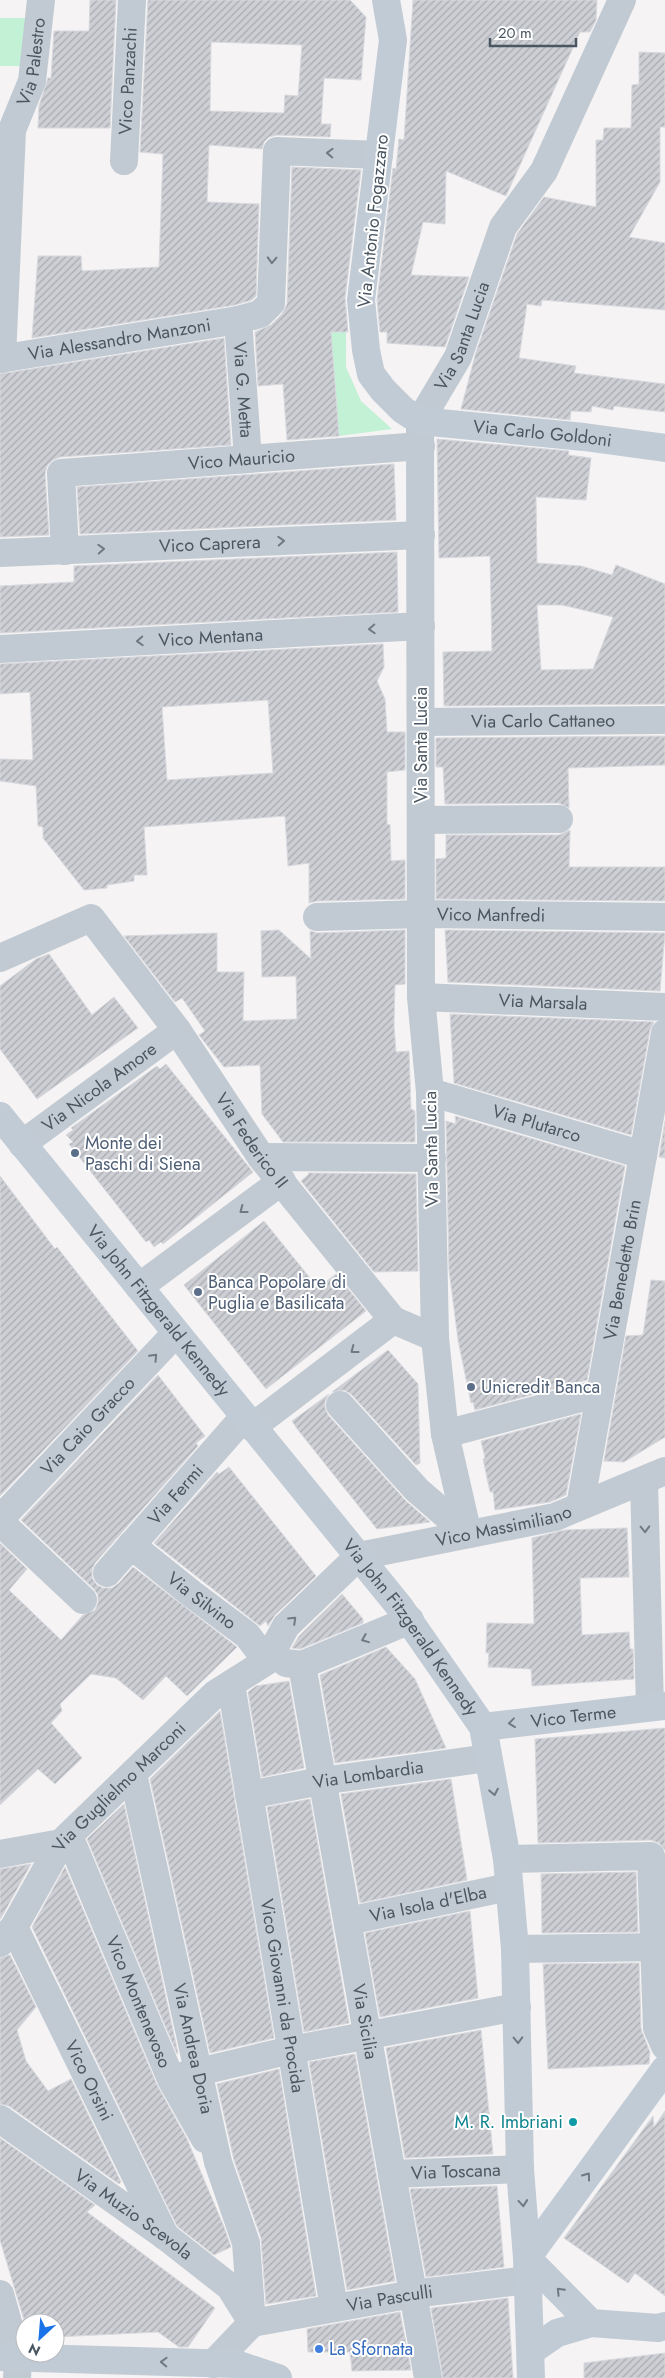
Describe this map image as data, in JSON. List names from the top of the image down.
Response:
{
  "streets": {
    "street": [
      "Via Palestro",
      "Vico Panzachi",
      "Via Antonio Fogazzaro",
      "Via Santa Lucia",
      "Via Alessandro Manzoni",
      "Via G. Metta",
      "Via Carlo Goldoni",
      "Vico Mauricio",
      "Vico Caprera",
      "Vico Mentana",
      "Via Carlo Cattaneo",
      "Vico Manfredi",
      "Via Marsala",
      "Via Nicola Amore",
      "Via Plutarco",
      "Via Federico II",
      "Via Benedetto Brin",
      "Via John Fitzgerald Kennedy",
      "Via Caio Gracco",
      "Via Fermi",
      "Vico Massimiliano",
      "Via Silvino",
      "Vico Terme",
      "Via Lombardia",
      "Via Guglielmo Marconi",
      "Via Isola d'Elba",
      "Vico Giovanni da Procida",
      "Vico Montenevoso",
      "Via Sicilia",
      "Via Andrea Doria",
      "Vico Orsini",
      "Via Toscana",
      "Via Muzio Scevola",
      "Via Pasculli"
    ]
  },
  "crossings": [
    ["Via Palestro", "Via Alessandro Manzoni"],
    ["Via Antonio Fogazzaro", "Via Santa Lucia"],
    ["Via Antonio Fogazzaro", "Via Alessandro Manzoni"],
    ["Via Antonio Fogazzaro", "Via Carlo Goldoni"],
    ["Via Antonio Fogazzaro", "Vico Mauricio"],
    ["Via Santa Lucia", "Via Carlo Goldoni"],
    ["Via Santa Lucia", "Vico Mauricio"],
    ["Via Santa Lucia", "Vico Caprera"],
    ["Via Santa Lucia", "Vico Mentana"],
    ["Via Santa Lucia", "Via Carlo Cattaneo"],
    ["Via Santa Lucia", "Vico Manfredi"],
    ["Via Santa Lucia", "Via Marsala"],
    ["Via Santa Lucia", "Via Plutarco"],
    ["Via Santa Lucia", "Via Federico II"],
    ["Via Santa Lucia", "Vico Massimiliano"],
    ["Via Alessandro Manzoni", "Via G. Metta"],
    ["Via G. Metta", "Vico Mauricio"],
    ["Via Carlo Goldoni", "Vico Mauricio"],
    ["Vico Mauricio", "Vico Caprera"],
    ["Via Nicola Amore", "Via Federico II"],
    ["Via Nicola Amore", "Via John Fitzgerald Kennedy"],
    ["Via Plutarco", "Via Benedetto Brin"],
    ["Via Federico II", "Via Fermi"],
    ["Via Benedetto Brin", "Vico Massimiliano"],
    ["Via John Fitzgerald Kennedy", "Via Caio Gracco"],
    ["Via John Fitzgerald Kennedy", "Via Fermi"],
    ["Via John Fitzgerald Kennedy", "Vico Massimiliano"],
    ["Via John Fitzgerald Kennedy", "Vico Terme"],
    ["Via John Fitzgerald Kennedy", "Via Lombardia"],
    ["Via John Fitzgerald Kennedy", "Via Guglielmo Marconi"],
    ["Via John Fitzgerald Kennedy", "Via Isola d'Elba"],
    ["Via John Fitzgerald Kennedy", "Via Toscana"],
    ["Via John Fitzgerald Kennedy", "Via Pasculli"],
    ["Via Fermi", "Via Silvino"],
    ["Vico Massimiliano", "Via Guglielmo Marconi"],
    ["Via Silvino", "Via Guglielmo Marconi"],
    ["Via Lombardia", "Vico Giovanni da Procida"],
    ["Via Lombardia", "Via Sicilia"],
    ["Via Guglielmo Marconi", "Vico Giovanni da Procida"],
    ["Via Guglielmo Marconi", "Vico Montenevoso"],
    ["Via Guglielmo Marconi", "Via Andrea Doria"],
    ["Via Guglielmo Marconi", "Vico Orsini"],
    ["Via Isola d'Elba", "Via Sicilia"],
    ["Vico Giovanni da Procida", "Via Pasculli"],
    ["Vico Montenevoso", "Via Andrea Doria"],
    ["Via Sicilia", "Via Toscana"],
    ["Via Sicilia", "Via Pasculli"],
    ["Via Andrea Doria", "Via Muzio Scevola"],
    ["Via Andrea Doria", "Via Pasculli"],
    ["Vico Orsini", "Via Muzio Scevola"],
    ["Via Muzio Scevola", "Via Pasculli"]
  ],
  "one_way": ["Vico Caprera", "Vico Mentana", "Via Caio Gracco"],
  "places": [
    "Monte dei Paschi di Siena",
    "Banca Popolare di Puglia e Basilicata",
    "Unicredit Banca",
    "M. R. Imbriani",
    "La Sfornata"
  ],
  "scale_bar": "20 m",
  "north": "bottom left"
}
